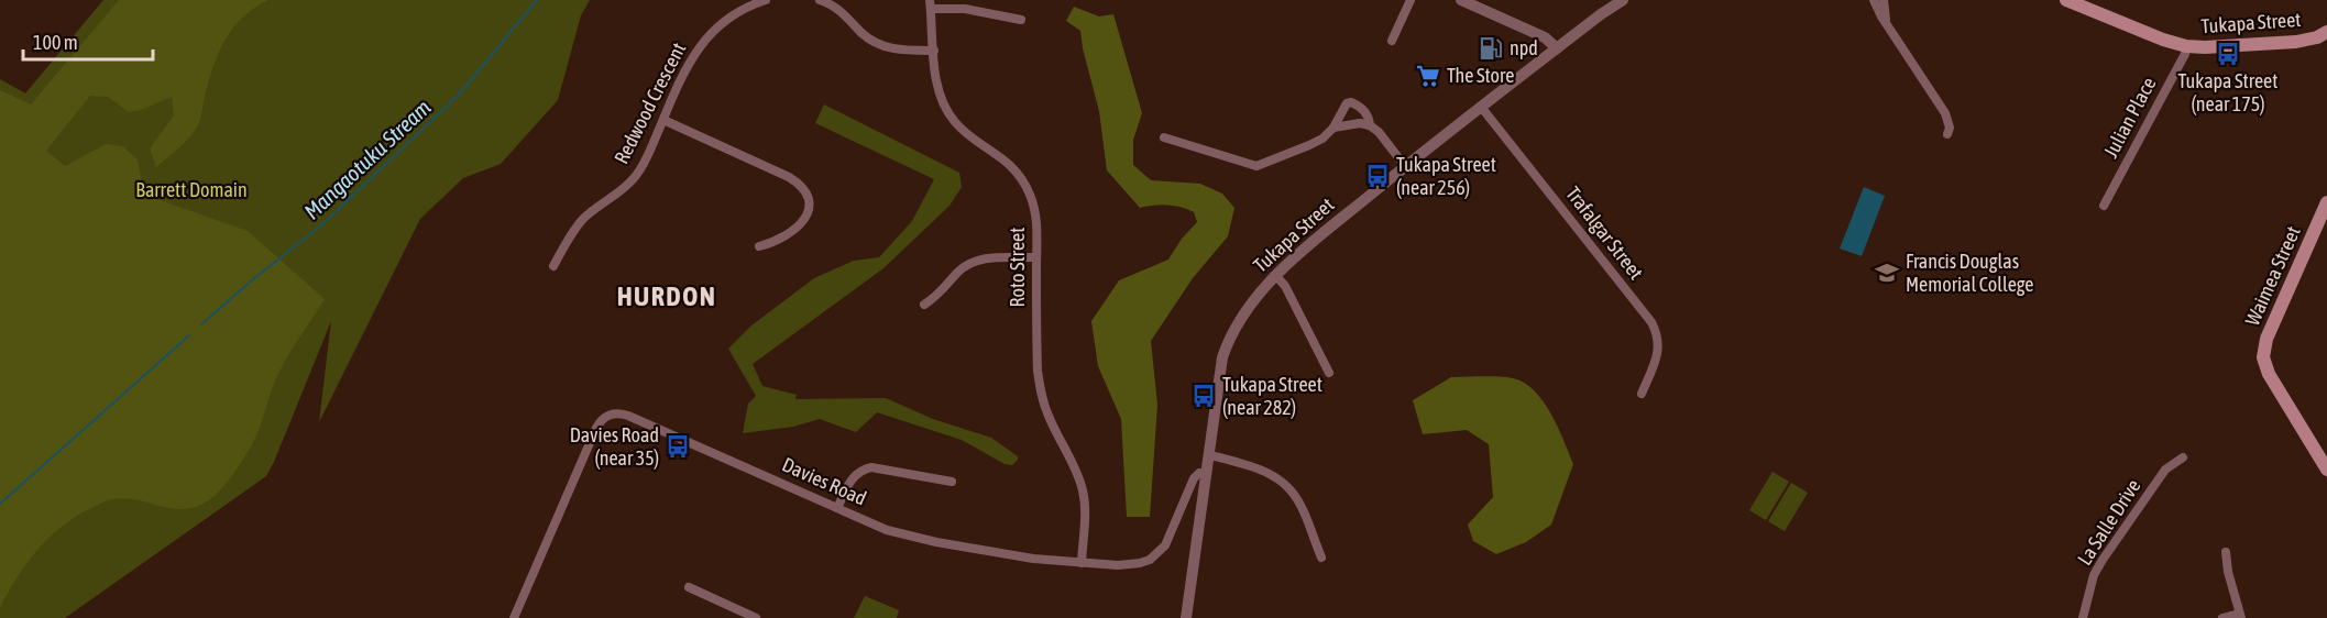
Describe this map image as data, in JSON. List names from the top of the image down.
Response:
{
  "streets": {
    "main road": ["Tukapa Street", "Waimea Street"],
    "street": [
      "Redwood Crescent",
      "Julian Place",
      "Trafalgar Street",
      "Roto Street",
      "Davies Road",
      "La Salle Drive"
    ]
  },
  "crossings": [
    ["Tukapa Street", "Julian Place"],
    ["Tukapa Street", "Trafalgar Street"],
    ["Tukapa Street", "Davies Road"],
    ["Roto Street", "Davies Road"]
  ],
  "districts": ["HURDON"],
  "water": ["Mangaotuku Stream"],
  "parks": ["Barrett Domain"],
  "places": {
    "fuel station": ["npd"],
    "bus stop": [
      "Tukapa Street (near 175)",
      "Tukapa Street (near 256)",
      "Tukapa Street (near 282)",
      "Davies Road (near 35)"
    ],
    "supermarket": ["The Store"],
    "school or university": ["Francis Douglas Memorial College"]
  },
  "scale_bar": "100 m"
}
